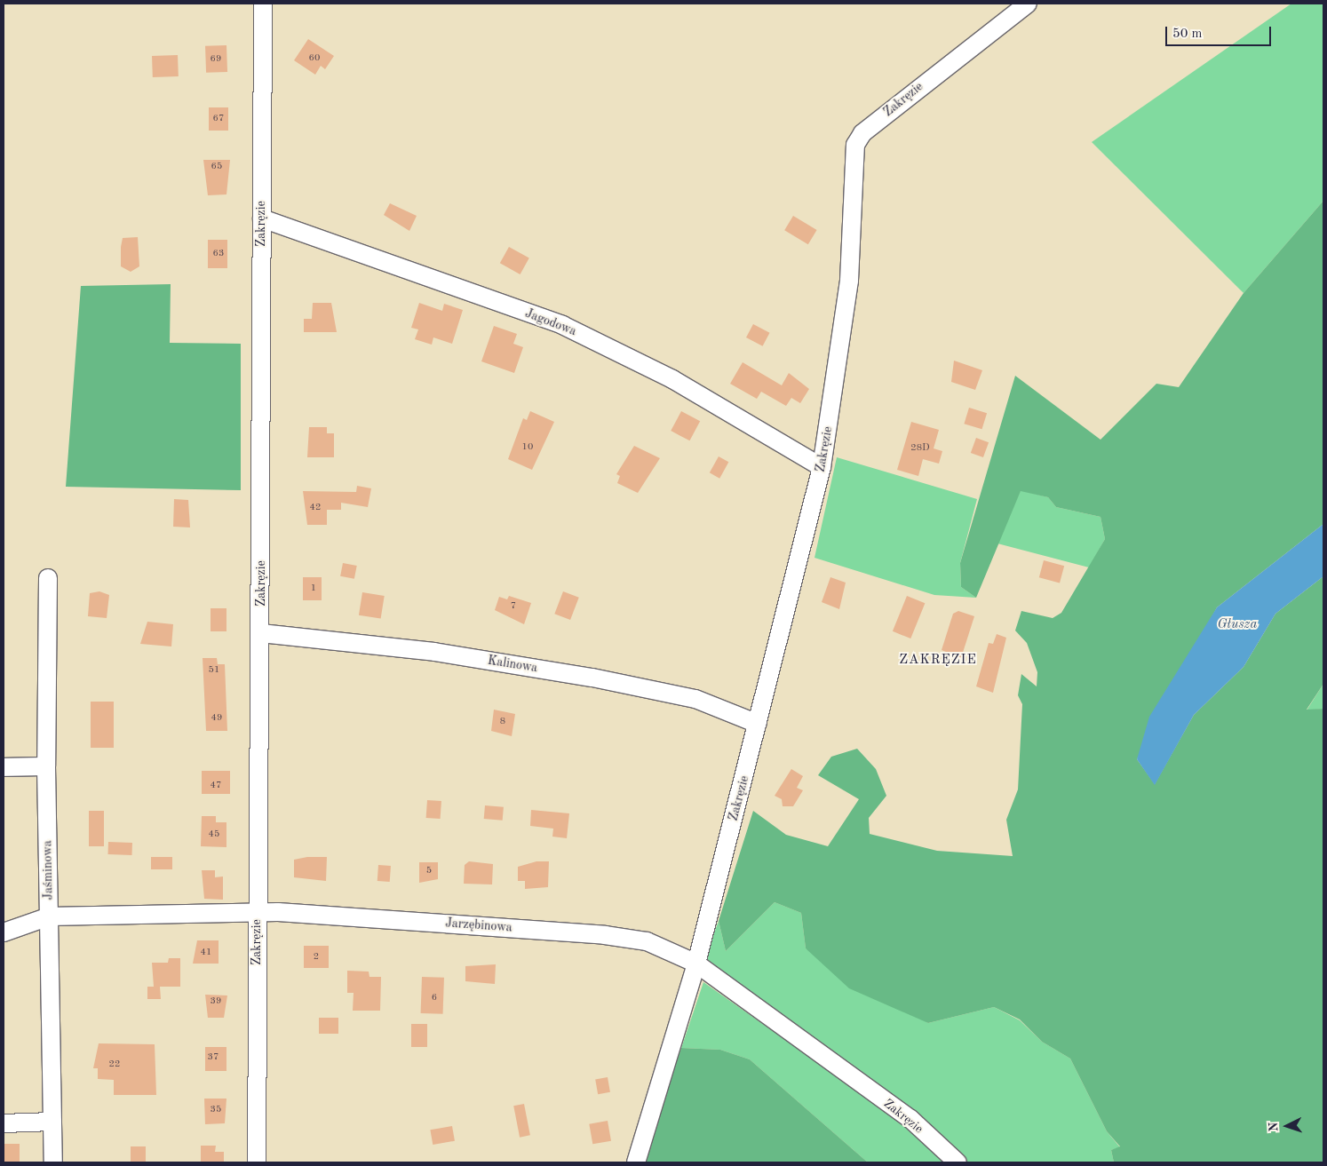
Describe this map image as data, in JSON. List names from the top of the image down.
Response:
{
  "streets": {
    "street": [
      "Zakręzie",
      "Jagodowa",
      "Kalinowa",
      "Jaśminowa",
      "Jarzębinowa"
    ]
  },
  "crossings": [
    ["Zakręzie", "Jagodowa"],
    ["Zakręzie", "Kalinowa"],
    ["Zakręzie", "Jarzębinowa"],
    ["Jaśminowa", "Jarzębinowa"]
  ],
  "districts": ["ZAKRĘZIE"],
  "water": ["Głusza"],
  "house_numbers": [
    "60",
    "69",
    "67",
    "65",
    "63",
    "10",
    "28D",
    "42",
    "1",
    "7",
    "51",
    "49",
    "8",
    "47",
    "45",
    "5",
    "41",
    "2",
    "6",
    "39",
    "37",
    "22",
    "35"
  ],
  "scale_bar": "50 m",
  "north": "left"
}
